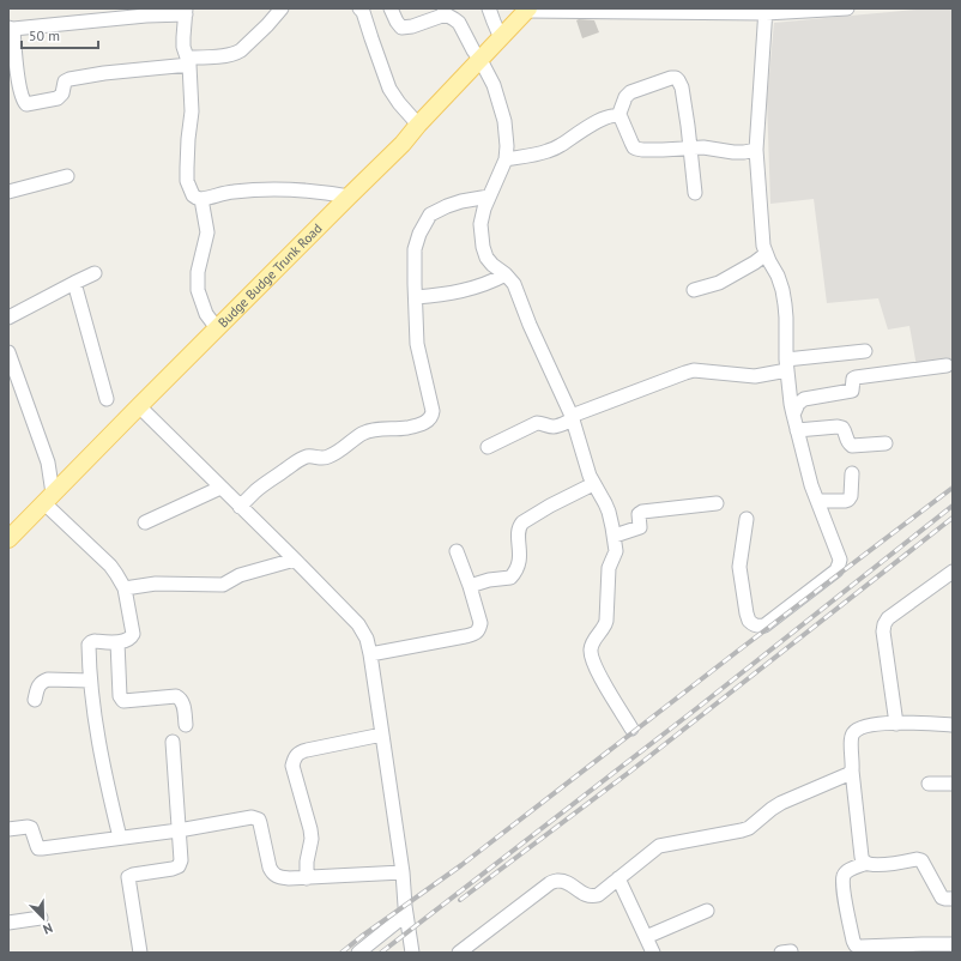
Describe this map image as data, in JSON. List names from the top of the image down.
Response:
{
  "streets": {
    "main road": ["Budge Budge Trunk Road"]
  },
  "scale_bar": "50 m",
  "north": "bottom right"
}
